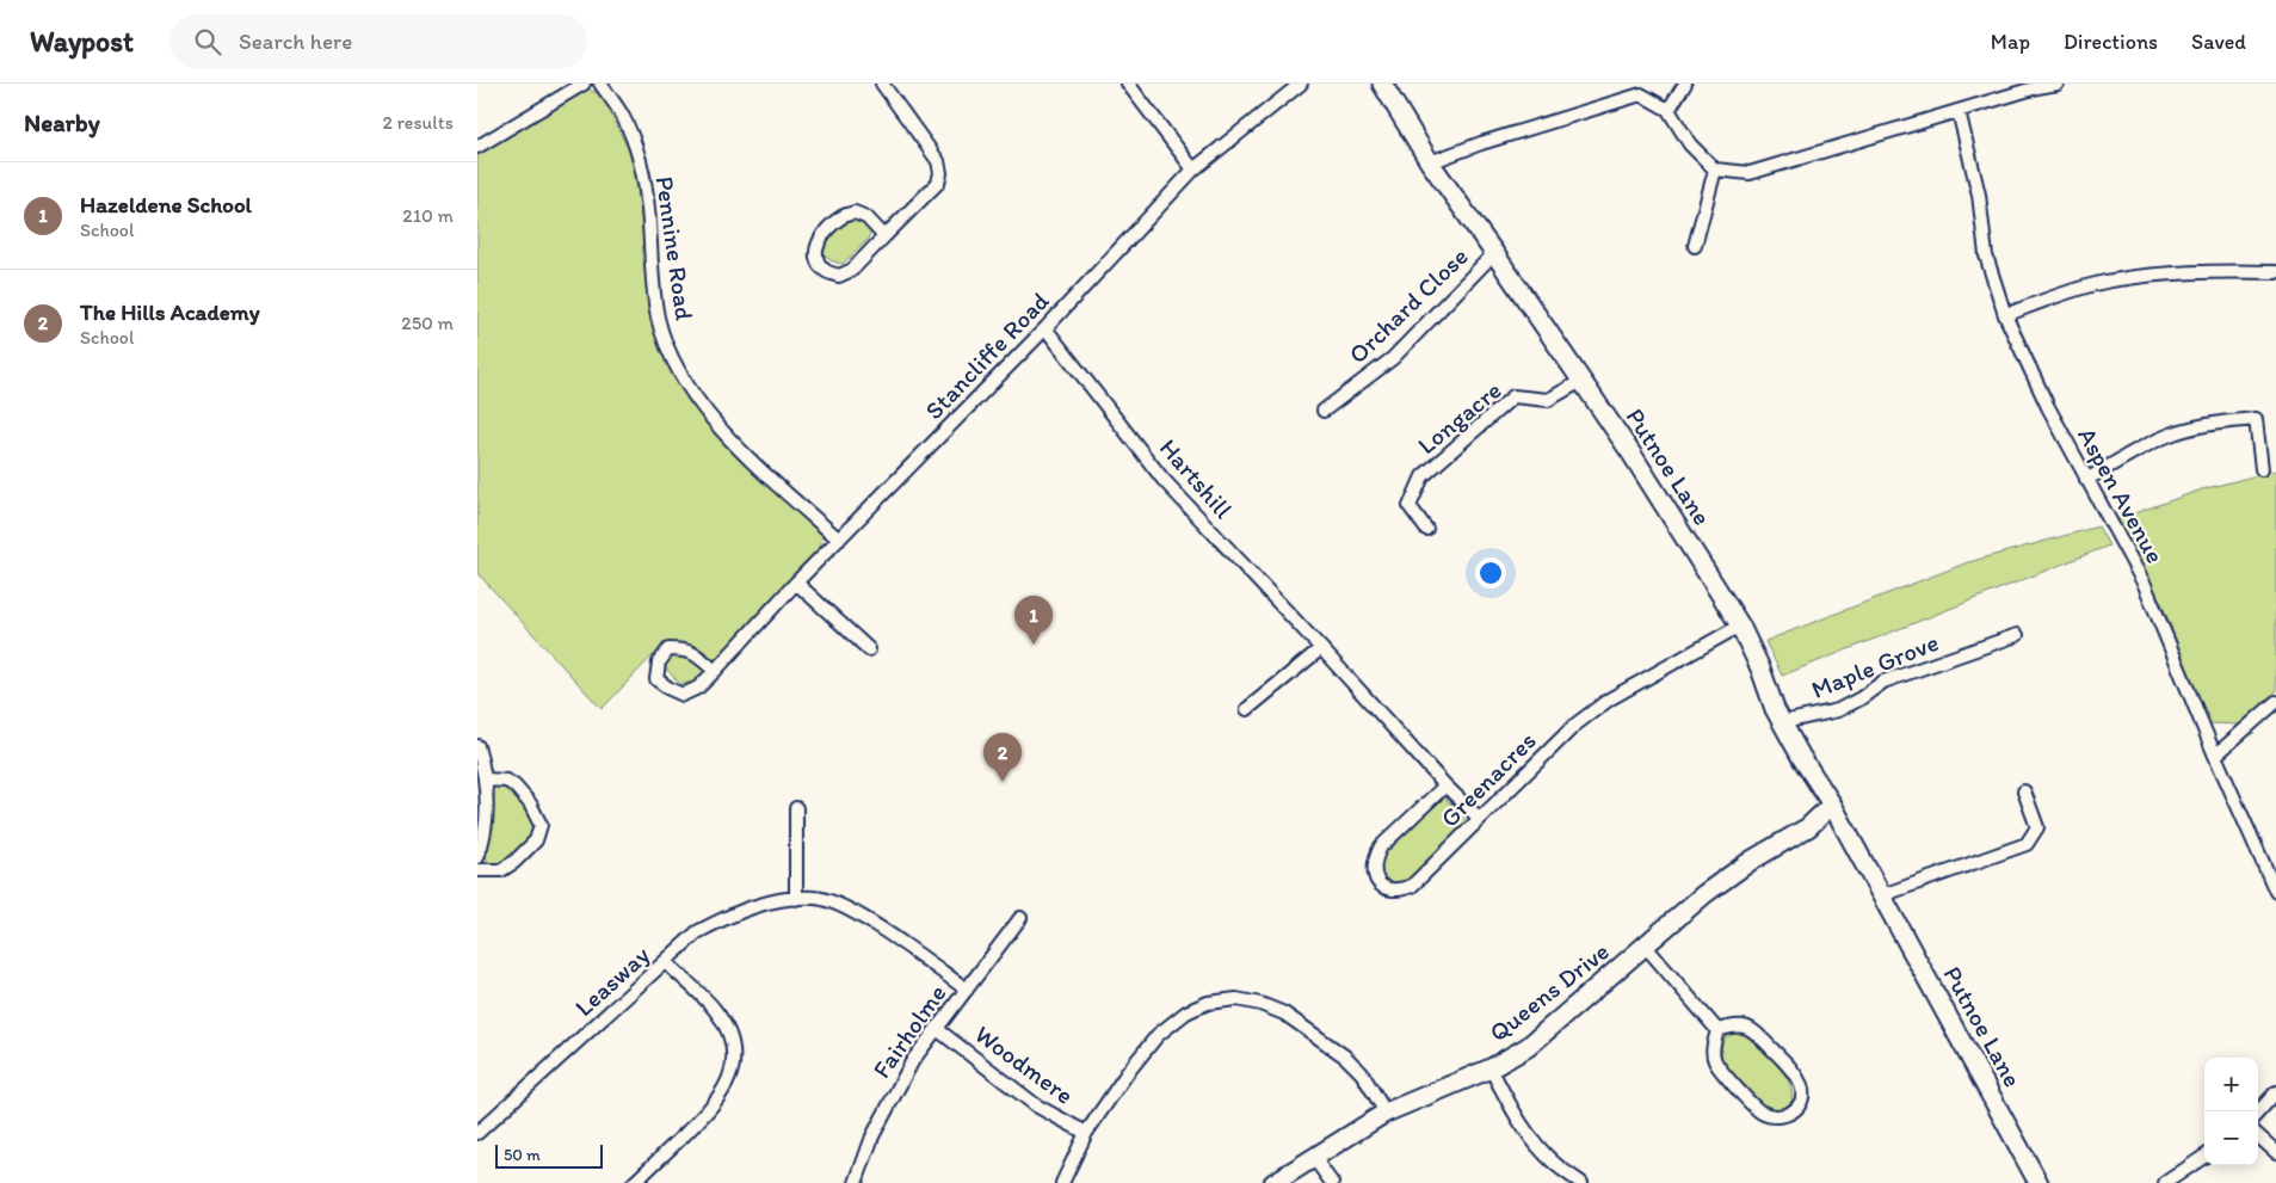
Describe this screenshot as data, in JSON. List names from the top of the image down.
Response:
{
  "streets": {
    "street": [
      "Pennine Road",
      "Orchard Close",
      "Stancliffe Road",
      "Longacre",
      "Putnoe Lane",
      "Hartshill",
      "Aspen Avenue",
      "Maple Grove",
      "Greenacres",
      "Leasway",
      "Queens Drive",
      "Fairholme",
      "Woodmere"
    ]
  },
  "crossings": [
    ["Pennine Road", "Stancliffe Road"],
    ["Orchard Close", "Putnoe Lane"],
    ["Stancliffe Road", "Hartshill"],
    ["Longacre", "Putnoe Lane"],
    ["Putnoe Lane", "Maple Grove"],
    ["Putnoe Lane", "Greenacres"],
    ["Putnoe Lane", "Queens Drive"],
    ["Hartshill", "Greenacres"],
    ["Leasway", "Fairholme"],
    ["Fairholme", "Woodmere"]
  ],
  "scale_bar": "50 m",
  "page": {
    "header": "Waypost",
    "search": "Search here",
    "nav": ["Map", "Directions", "Saved"],
    "heading": ["Nearby", "2 results"],
    "list": [
      {
        "mark": "1",
        "name": "Hazeldene School",
        "note": "School",
        "value": "210 m"
      },
      {
        "mark": "2",
        "name": "The Hills Academy",
        "note": "School",
        "value": "250 m"
      }
    ],
    "pins": ["1", "2"],
    "map_buttons": ["+", "−"],
    "scale": "50 m"
  }
}
